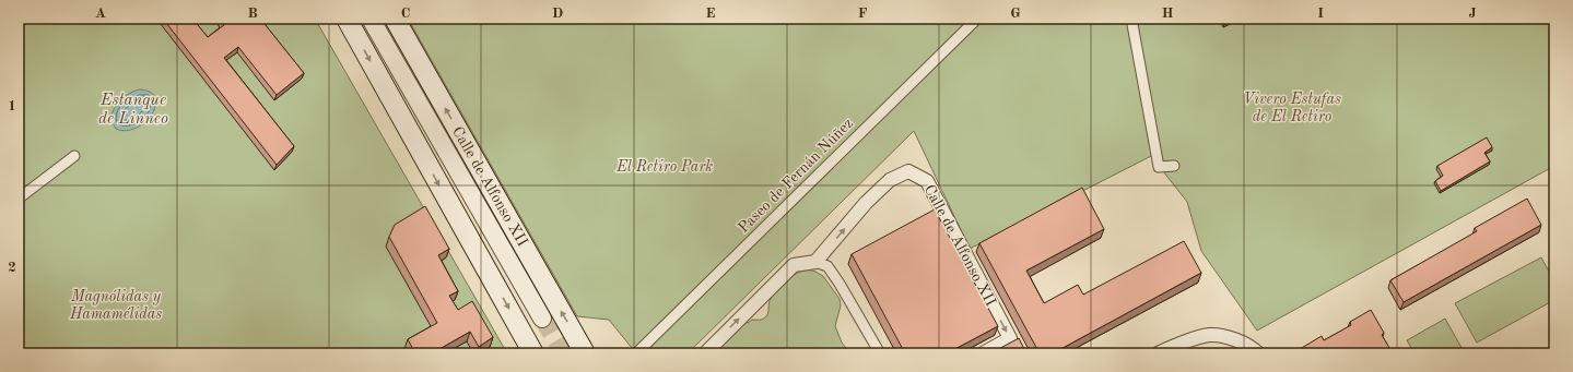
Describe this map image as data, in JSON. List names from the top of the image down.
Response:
{
  "streets": {
    "main road": ["Calle de Alfonso XII"],
    "street": ["Paseo de Fernán Núñez"]
  },
  "water": ["Estanque de Linneo"],
  "parks": ["Vivero Estufas de El Retiro", "El Retiro Park", "Magnólidas y Hamamélidas"],
  "grid": {
    "columns": [
      "A",
      "B",
      "C",
      "D",
      "E",
      "F",
      "G",
      "H",
      "I",
      "J"
    ],
    "rows": ["1", "2"]
  }
}
